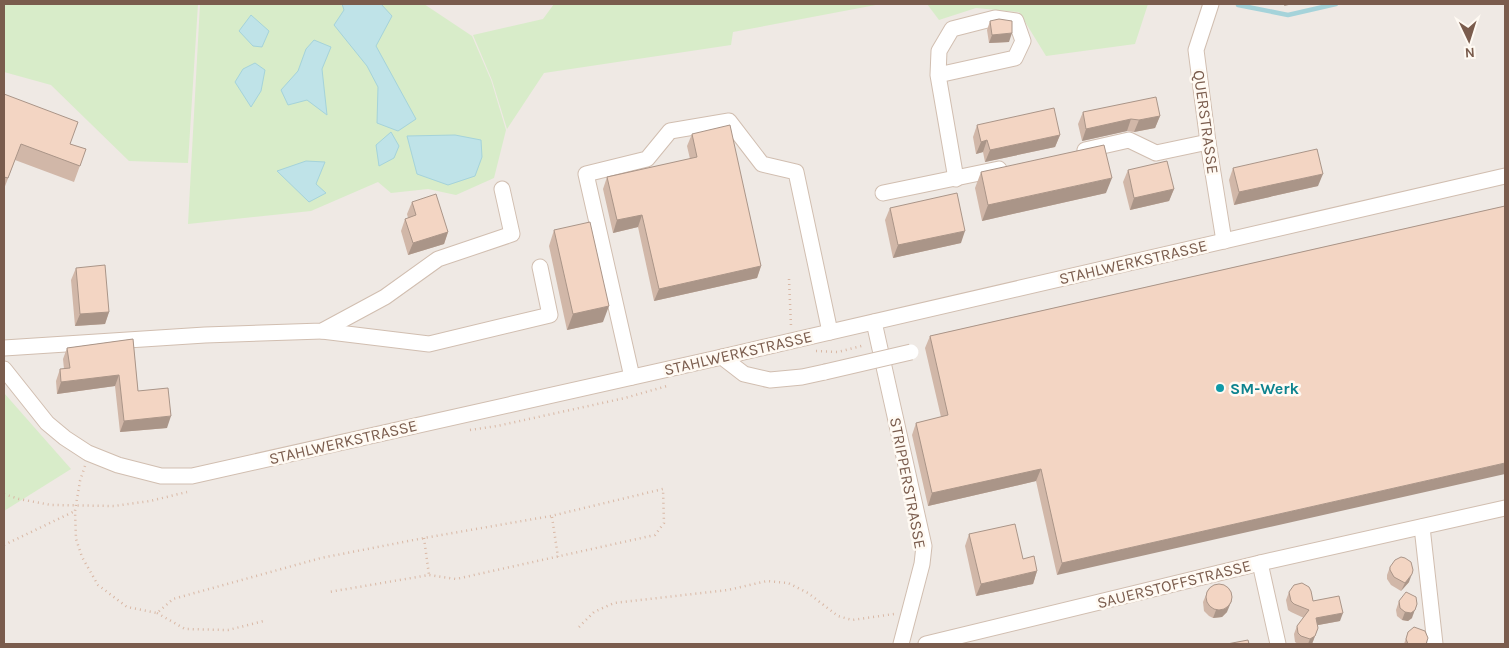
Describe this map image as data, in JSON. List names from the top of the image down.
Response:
{
  "streets": {
    "street": [
      "QUERSTRASSE",
      "STAHLWERKSTRASSE",
      "STRIPPERSTRASSE",
      "SAUERSTOFFSTRASSE"
    ]
  },
  "crossings": [
    ["QUERSTRASSE", "STAHLWERKSTRASSE"],
    ["STAHLWERKSTRASSE", "STRIPPERSTRASSE"]
  ],
  "places": ["SM-Werk"],
  "north": "bottom"
}
